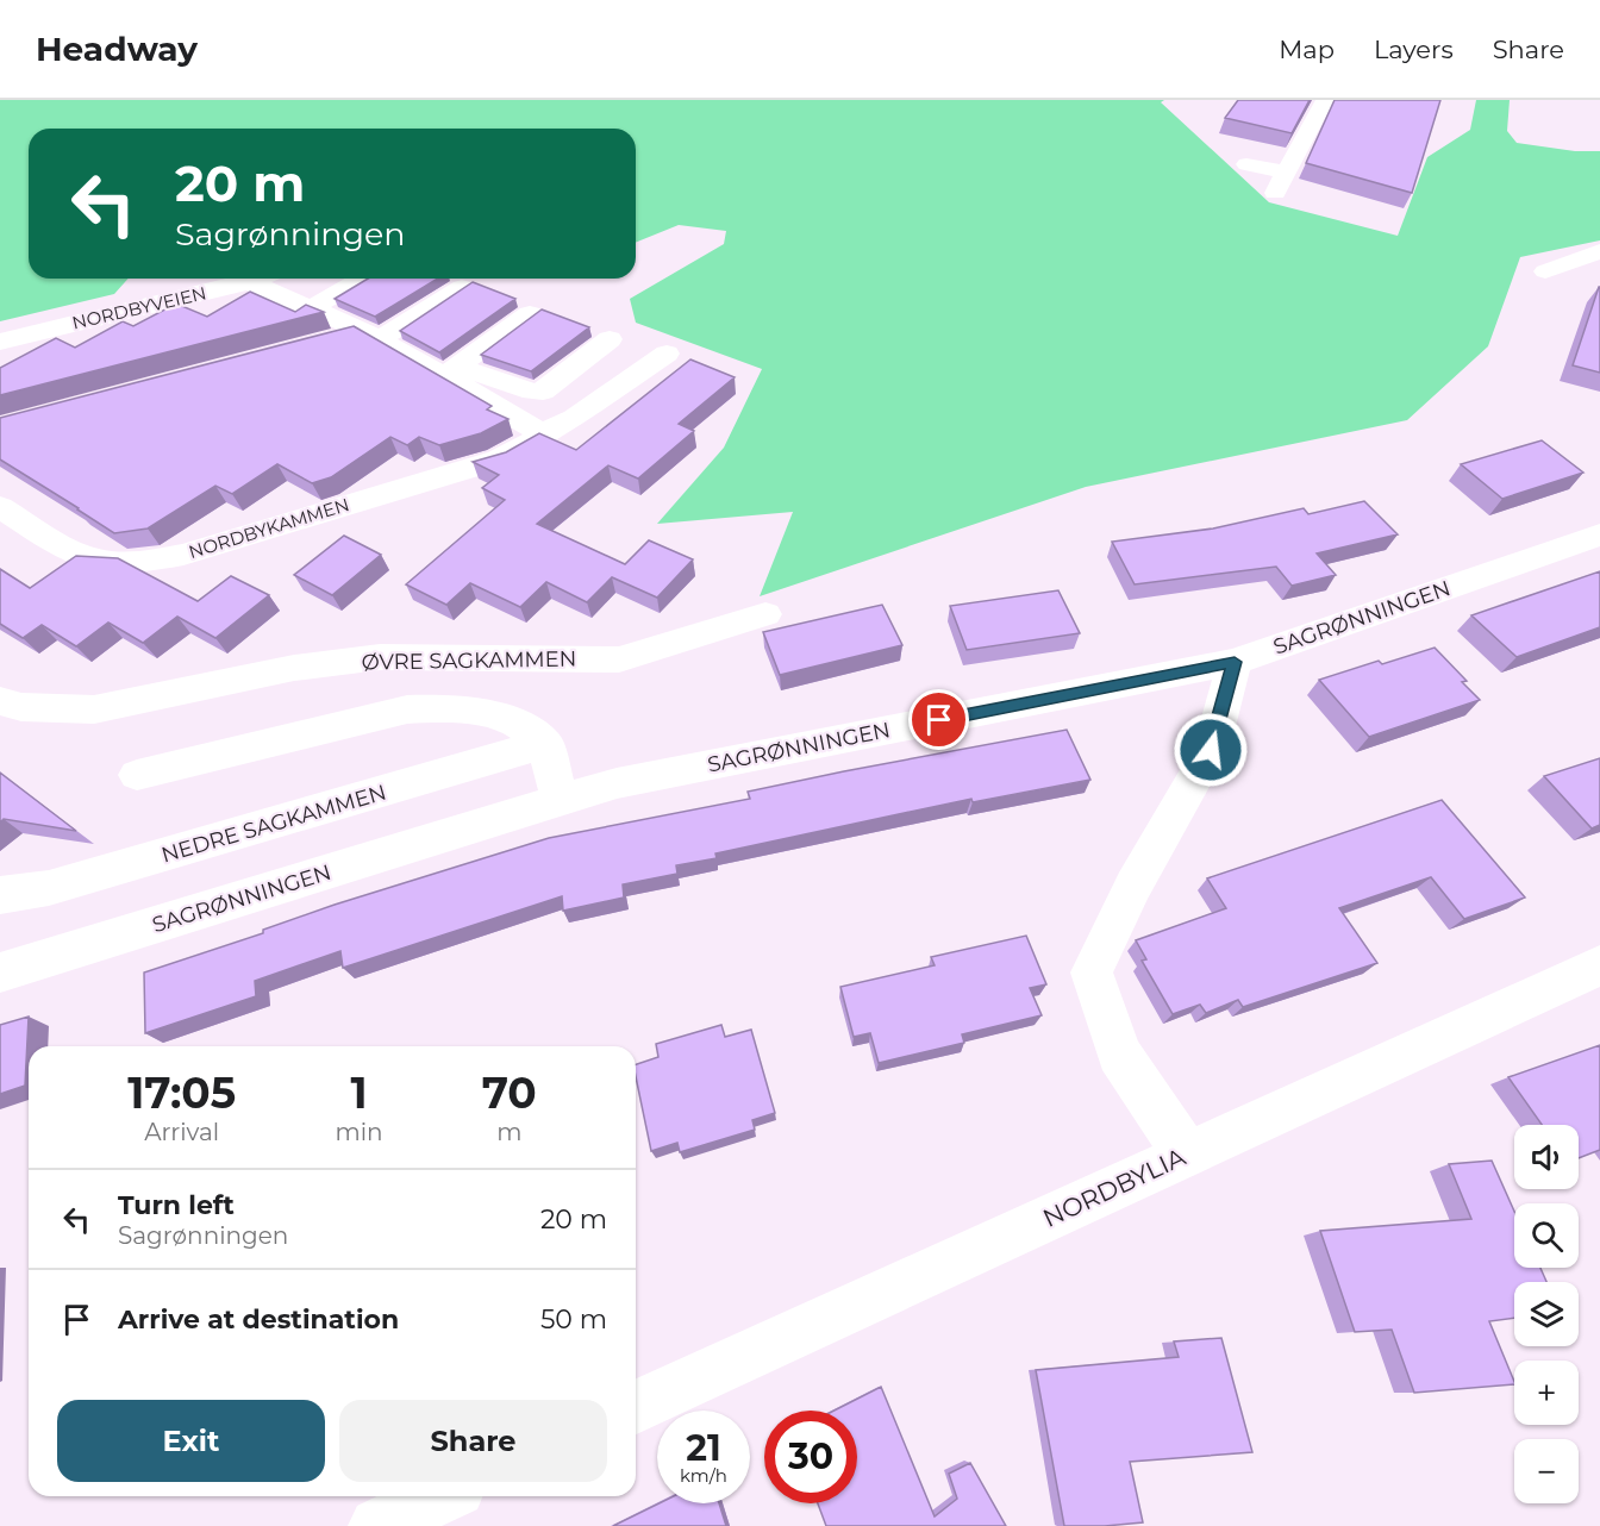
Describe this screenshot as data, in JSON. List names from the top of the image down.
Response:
{
  "streets": {
    "street": [
      "NORDBYVEIEN",
      "NORDBYKAMMEN",
      "SAGRØNNINGEN",
      "ØVRE SAGKAMMEN",
      "NEDRE SAGKAMMEN",
      "NORDBYLIA"
    ]
  },
  "page": {
    "header": "Headway",
    "nav": ["Map", "Layers", "Share"],
    "turn": ["20 m", "Sagrønningen"],
    "eta": [
      "17:05",
      "Arrival",
      "1",
      "min",
      "70",
      "m"
    ],
    "map_buttons": ["+", "−"],
    "list": [
      {
        "name": "Turn left",
        "note": "Sagrønningen",
        "value": "20 m"
      },
      {
        "name": "Arrive at destination",
        "value": "50 m"
      }
    ],
    "buttons": ["Exit", "Share"],
    "speed": "21 km/h",
    "limit": "30"
  }
}
